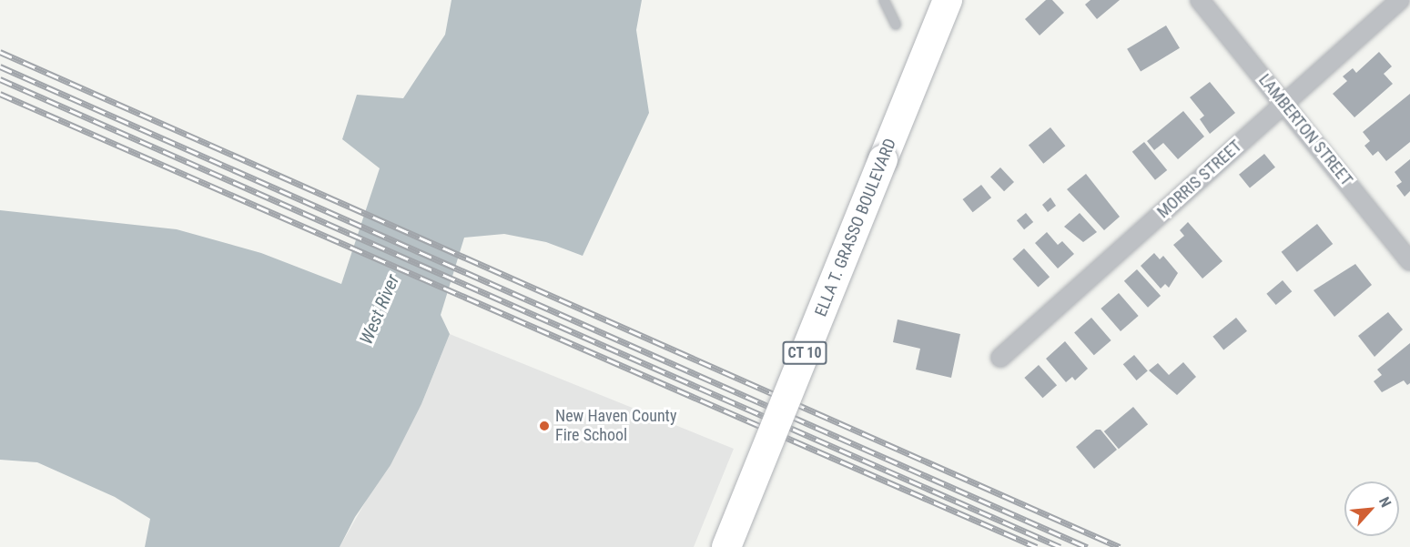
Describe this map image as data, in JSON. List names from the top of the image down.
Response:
{
  "streets": {
    "main road": ["ELLA T. GRASSO BOULEVARD", "CT 10"],
    "street": ["LAMBERTON STREET", "MORRIS STREET"]
  },
  "crossings": [
    ["LAMBERTON STREET", "MORRIS STREET"]
  ],
  "water": ["West River"],
  "places": ["New Haven County Fire School"],
  "north": "top right"
}
